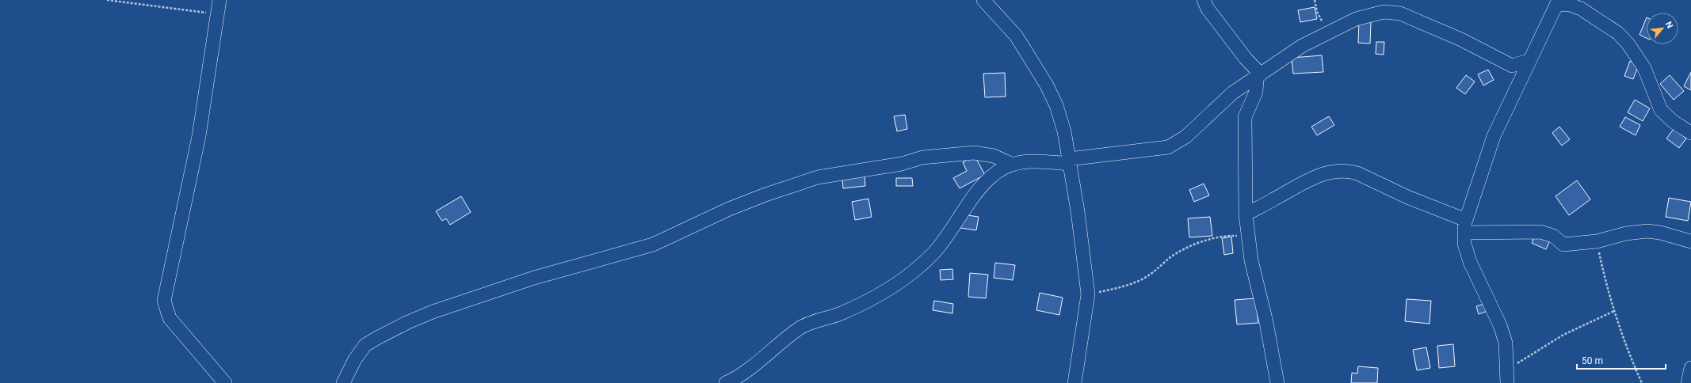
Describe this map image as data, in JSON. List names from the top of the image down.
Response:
{
  "scale_bar": "50 m",
  "north": "top right"
}
